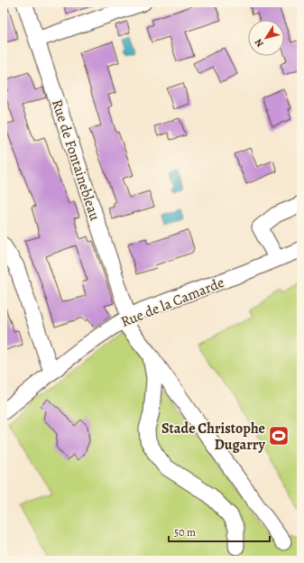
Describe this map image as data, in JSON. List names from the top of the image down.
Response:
{
  "streets": {
    "street": ["Rue de Fontainebleau", "Rue de la Camarde"]
  },
  "crossings": [
    ["Rue de Fontainebleau", "Rue de la Camarde"]
  ],
  "places": {
    "sports": ["Stade Christophe Dugarry"]
  },
  "scale_bar": "50 m",
  "north": "bottom left"
}
